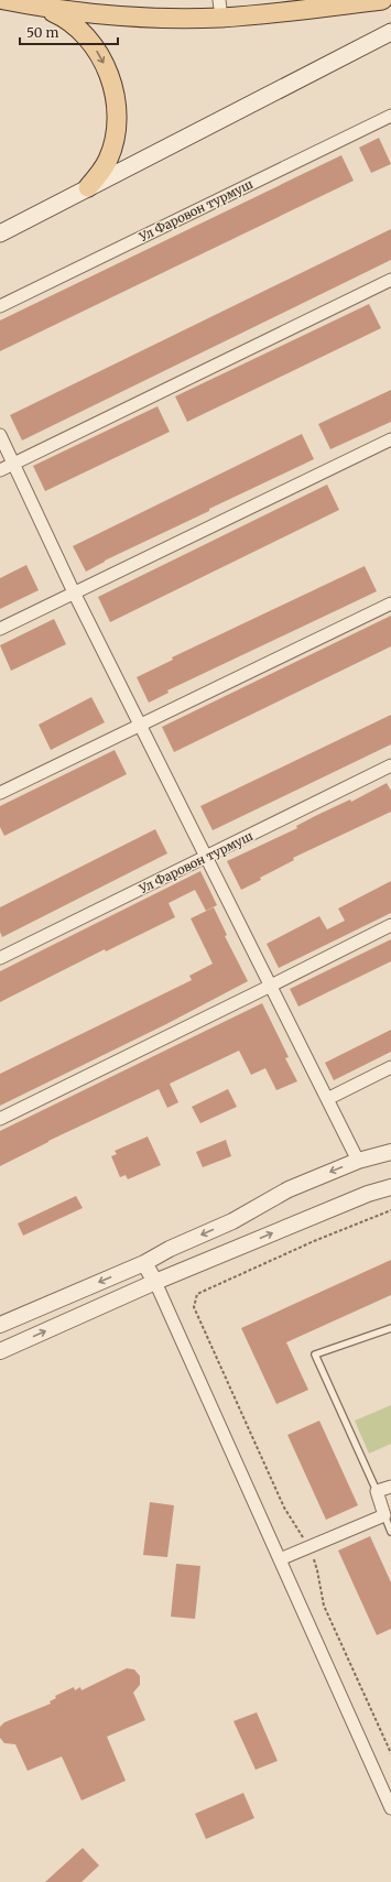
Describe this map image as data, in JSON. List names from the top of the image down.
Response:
{
  "streets": {
    "street": ["Ул Фаровон турмуш"]
  },
  "scale_bar": "50 m"
}
